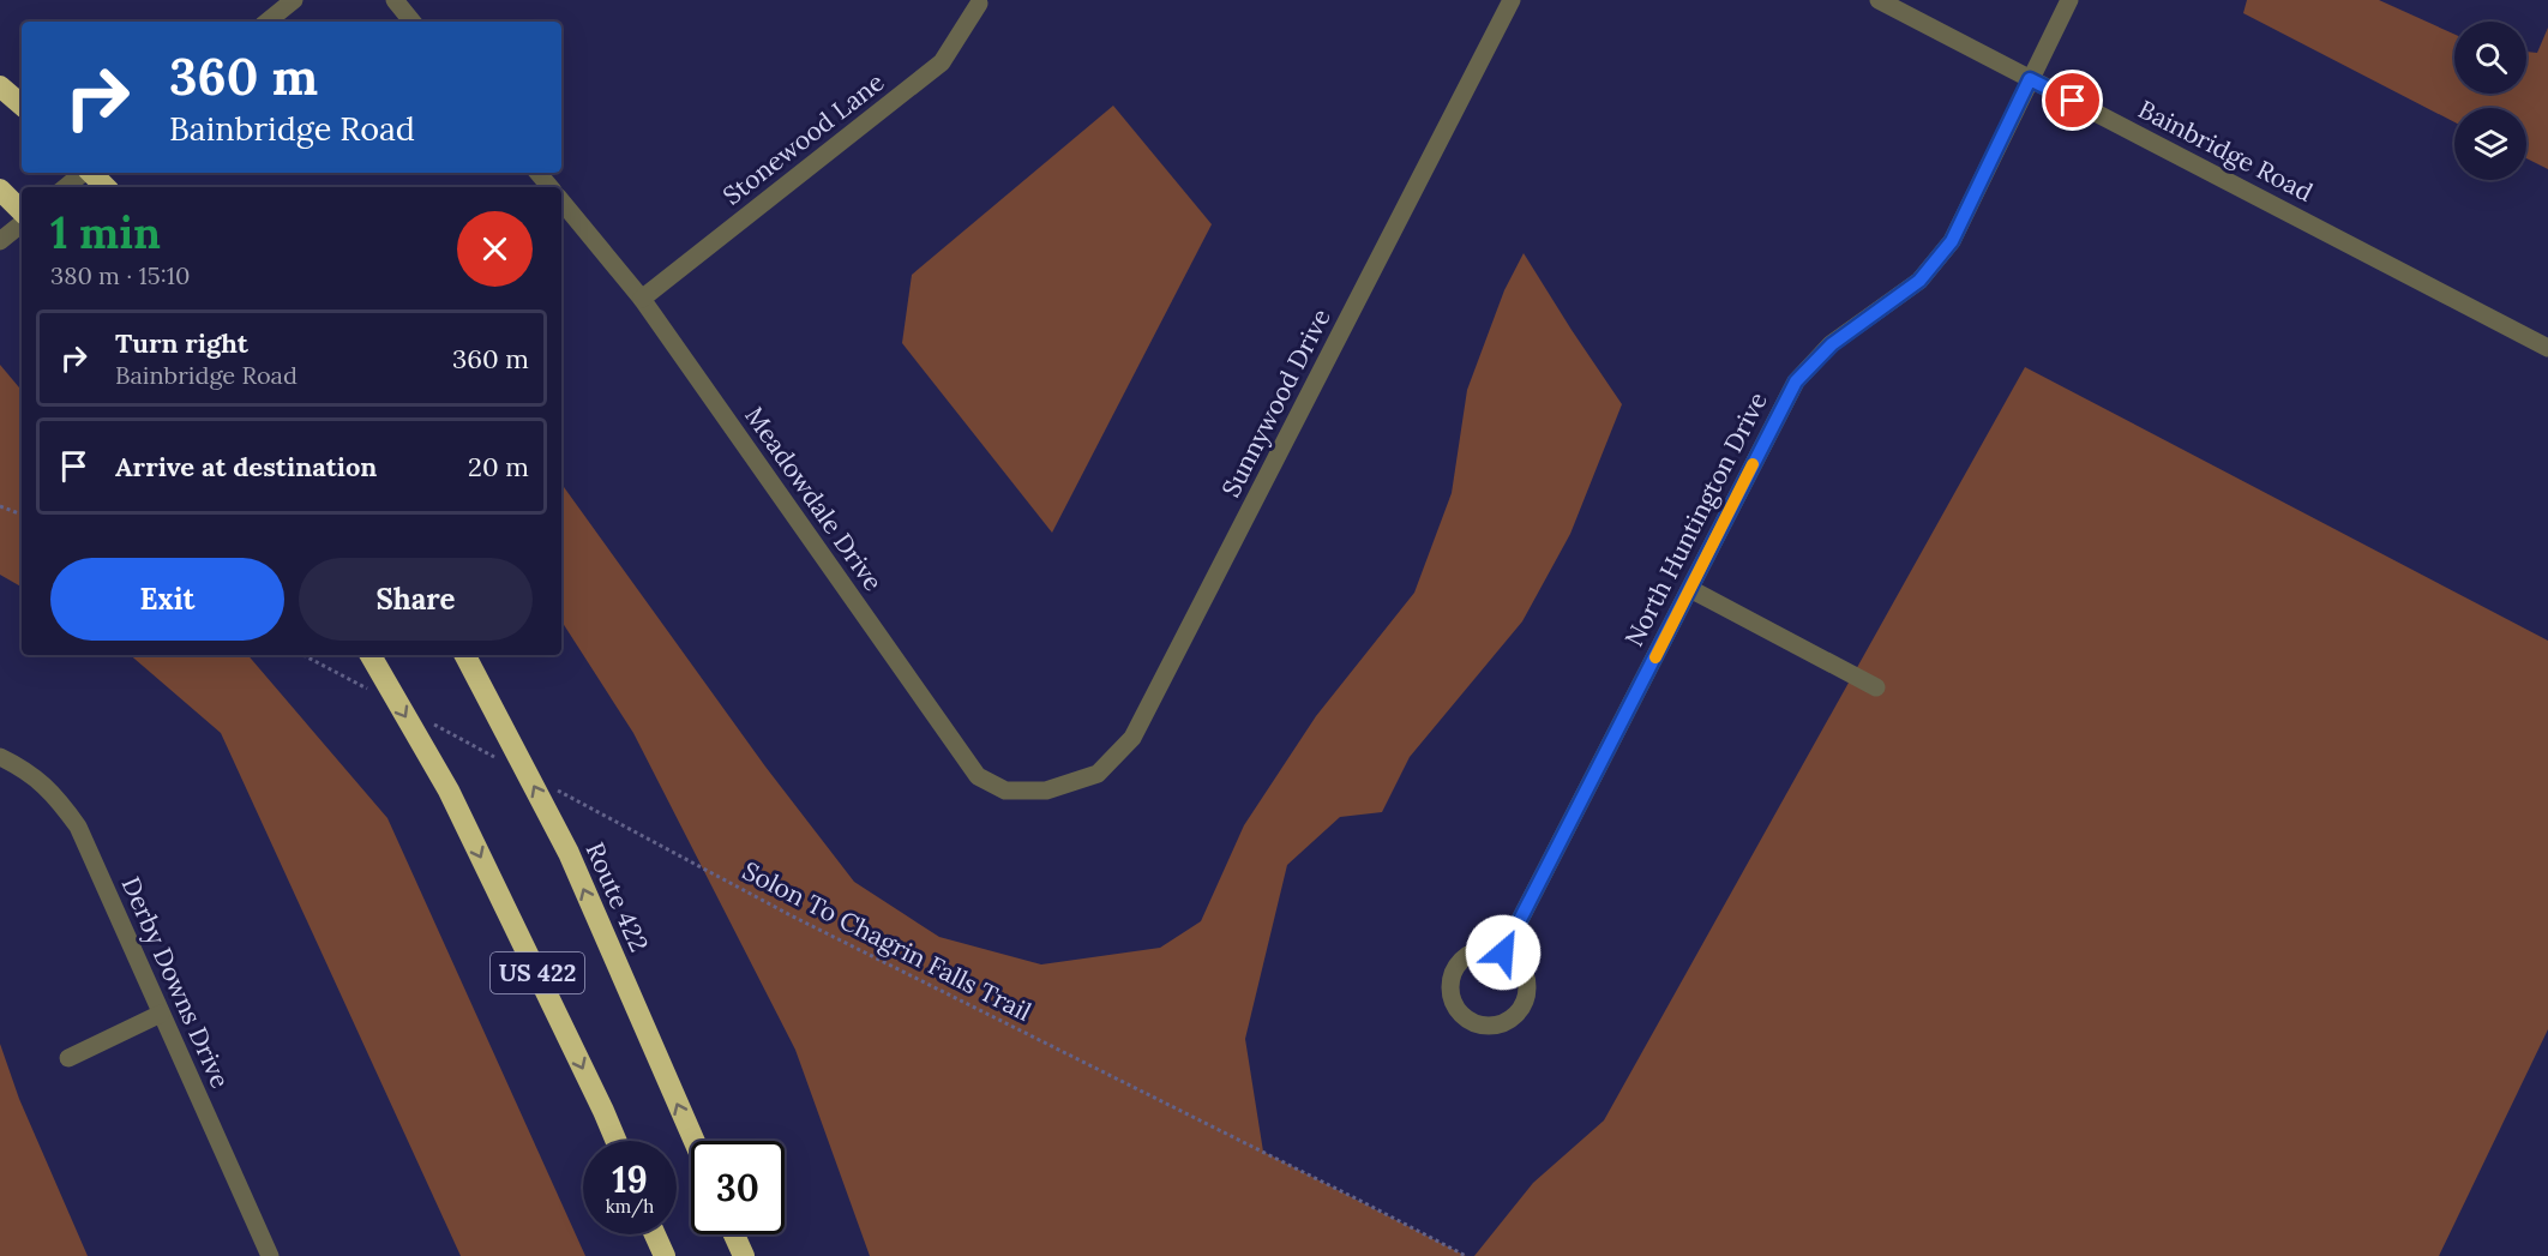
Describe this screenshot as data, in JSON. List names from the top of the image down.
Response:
{
  "streets": {
    "highway": ["Route 422", "US 422"],
    "street": [
      "Stonewood Lane",
      "Bainbridge Road",
      "Sunnywood Drive",
      "Meadowdale Drive",
      "North Huntington Drive",
      "Derby Downs Drive"
    ],
    "path": ["Solon To Chagrin Falls Trail"]
  },
  "crossings": [
    ["Stonewood Lane", "Meadowdale Drive"],
    ["Bainbridge Road", "North Huntington Drive"],
    ["Sunnywood Drive", "Meadowdale Drive"]
  ],
  "page": {
    "turn": ["360 m", "Bainbridge Road"],
    "heading": ["1 min", "380 m · 15:10"],
    "list": [
      {
        "name": "Turn right",
        "note": "Bainbridge Road",
        "value": "360 m"
      },
      {
        "name": "Arrive at destination",
        "value": "20 m"
      }
    ],
    "buttons": ["Exit", "Share"],
    "speed": "19 km/h",
    "limit": "30"
  }
}
